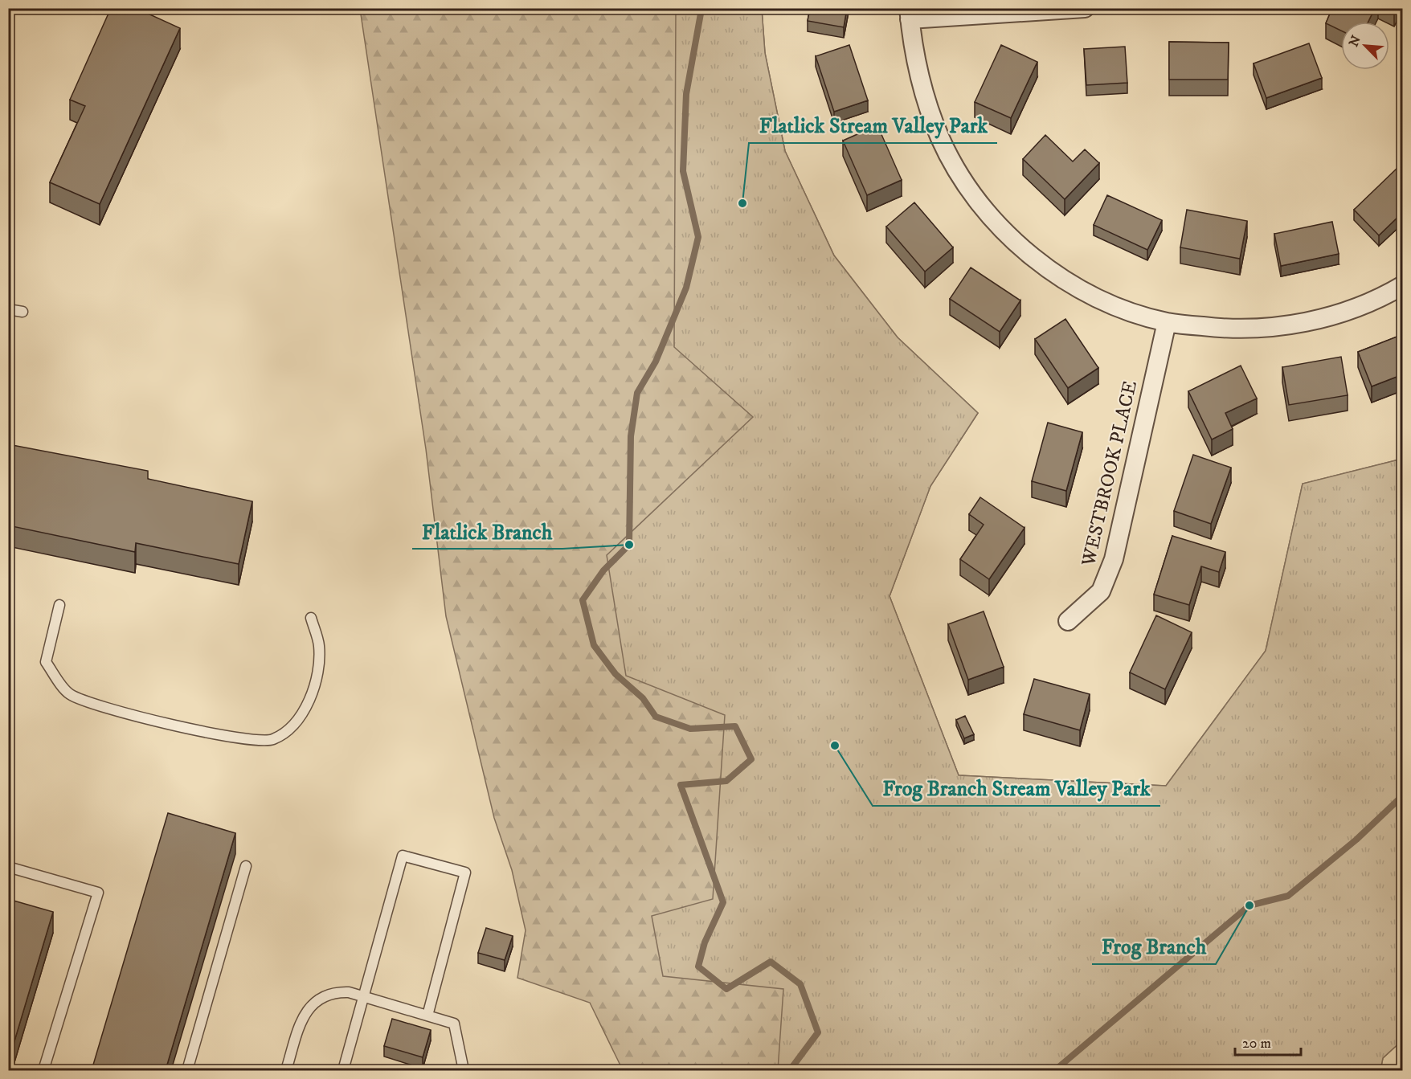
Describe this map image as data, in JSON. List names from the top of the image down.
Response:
{
  "streets": {
    "street": ["WESTBROOK PLACE"]
  },
  "places": [
    "Flatlick Stream Valley Park",
    "Flatlick Branch",
    "Frog Branch Stream Valley Park",
    "Frog Branch"
  ],
  "scale_bar": "20 m",
  "north": "top left"
}
